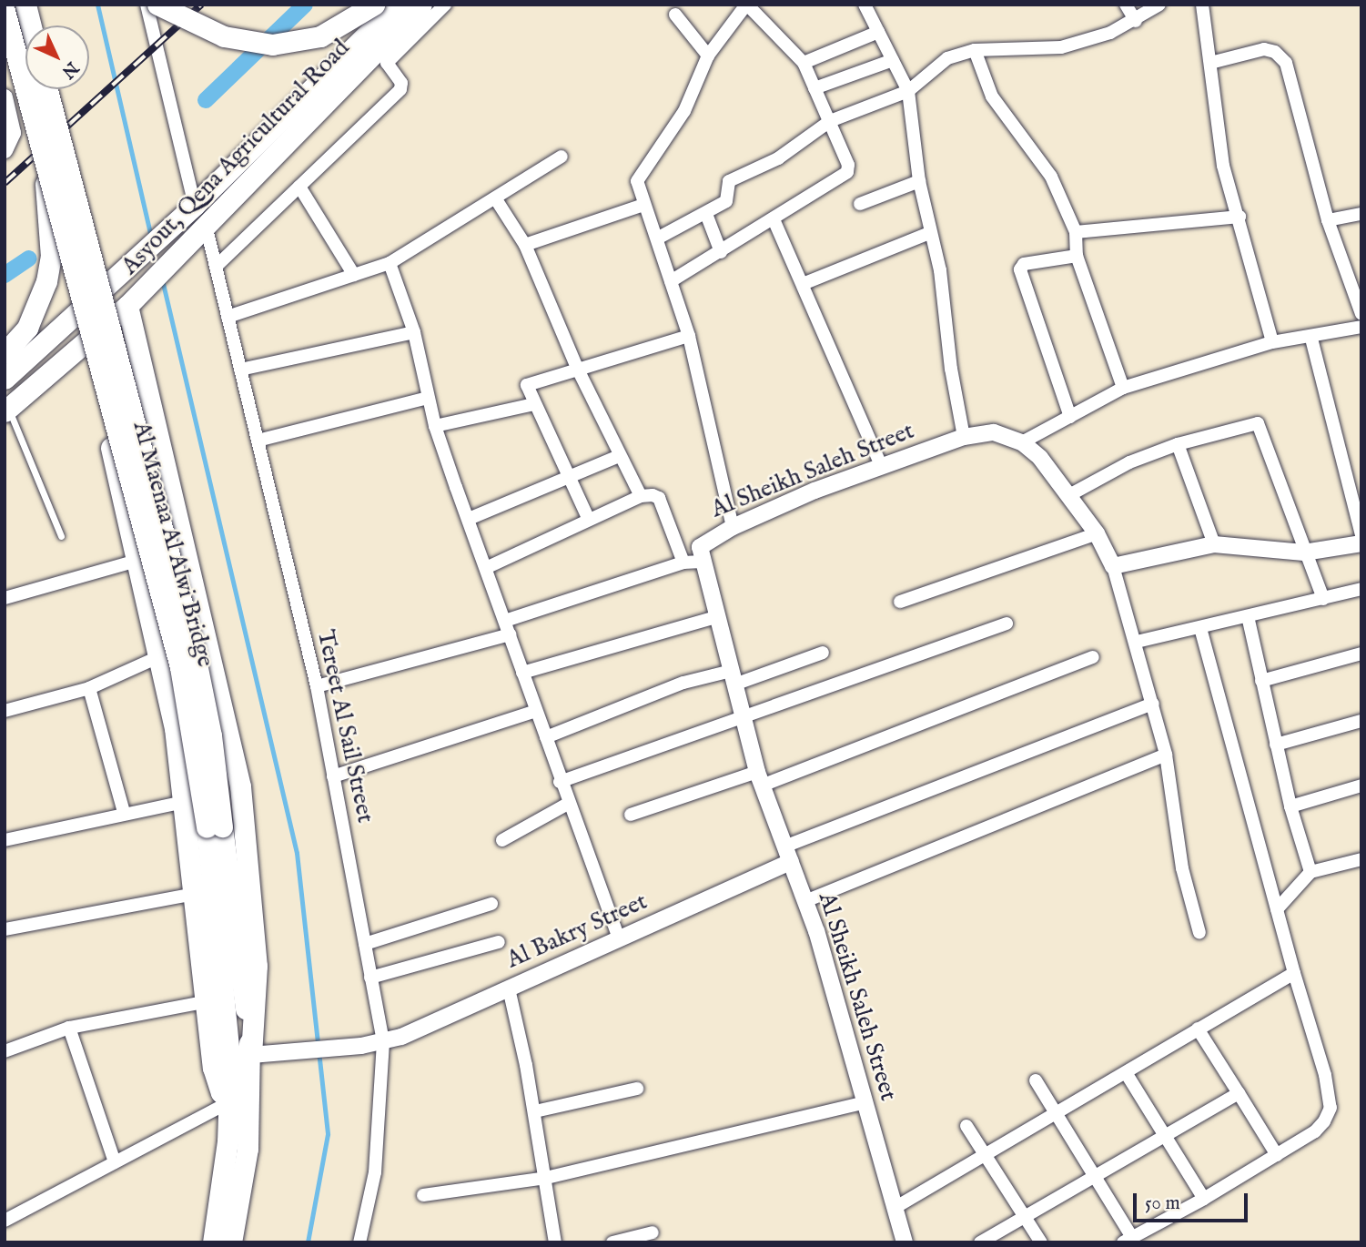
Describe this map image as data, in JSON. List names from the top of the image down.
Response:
{
  "streets": {
    "highway": ["Asyout, Qena Agricultural Road", "Al Maenaa Al Alwi Bridge"],
    "street": ["Al Sheikh Saleh Street", "Tereet Al Sail Street", "Al Bakry Street"]
  },
  "crossings": [
    ["Asyout, Qena Agricultural Road", "Tereet Al Sail Street"],
    ["Al Sheikh Saleh Street", "Al Bakry Street"],
    ["Al Maenaa Al Alwi Bridge", "Al Bakry Street"],
    ["Tereet Al Sail Street", "Al Bakry Street"]
  ],
  "scale_bar": "50 m",
  "north": "bottom right"
}
